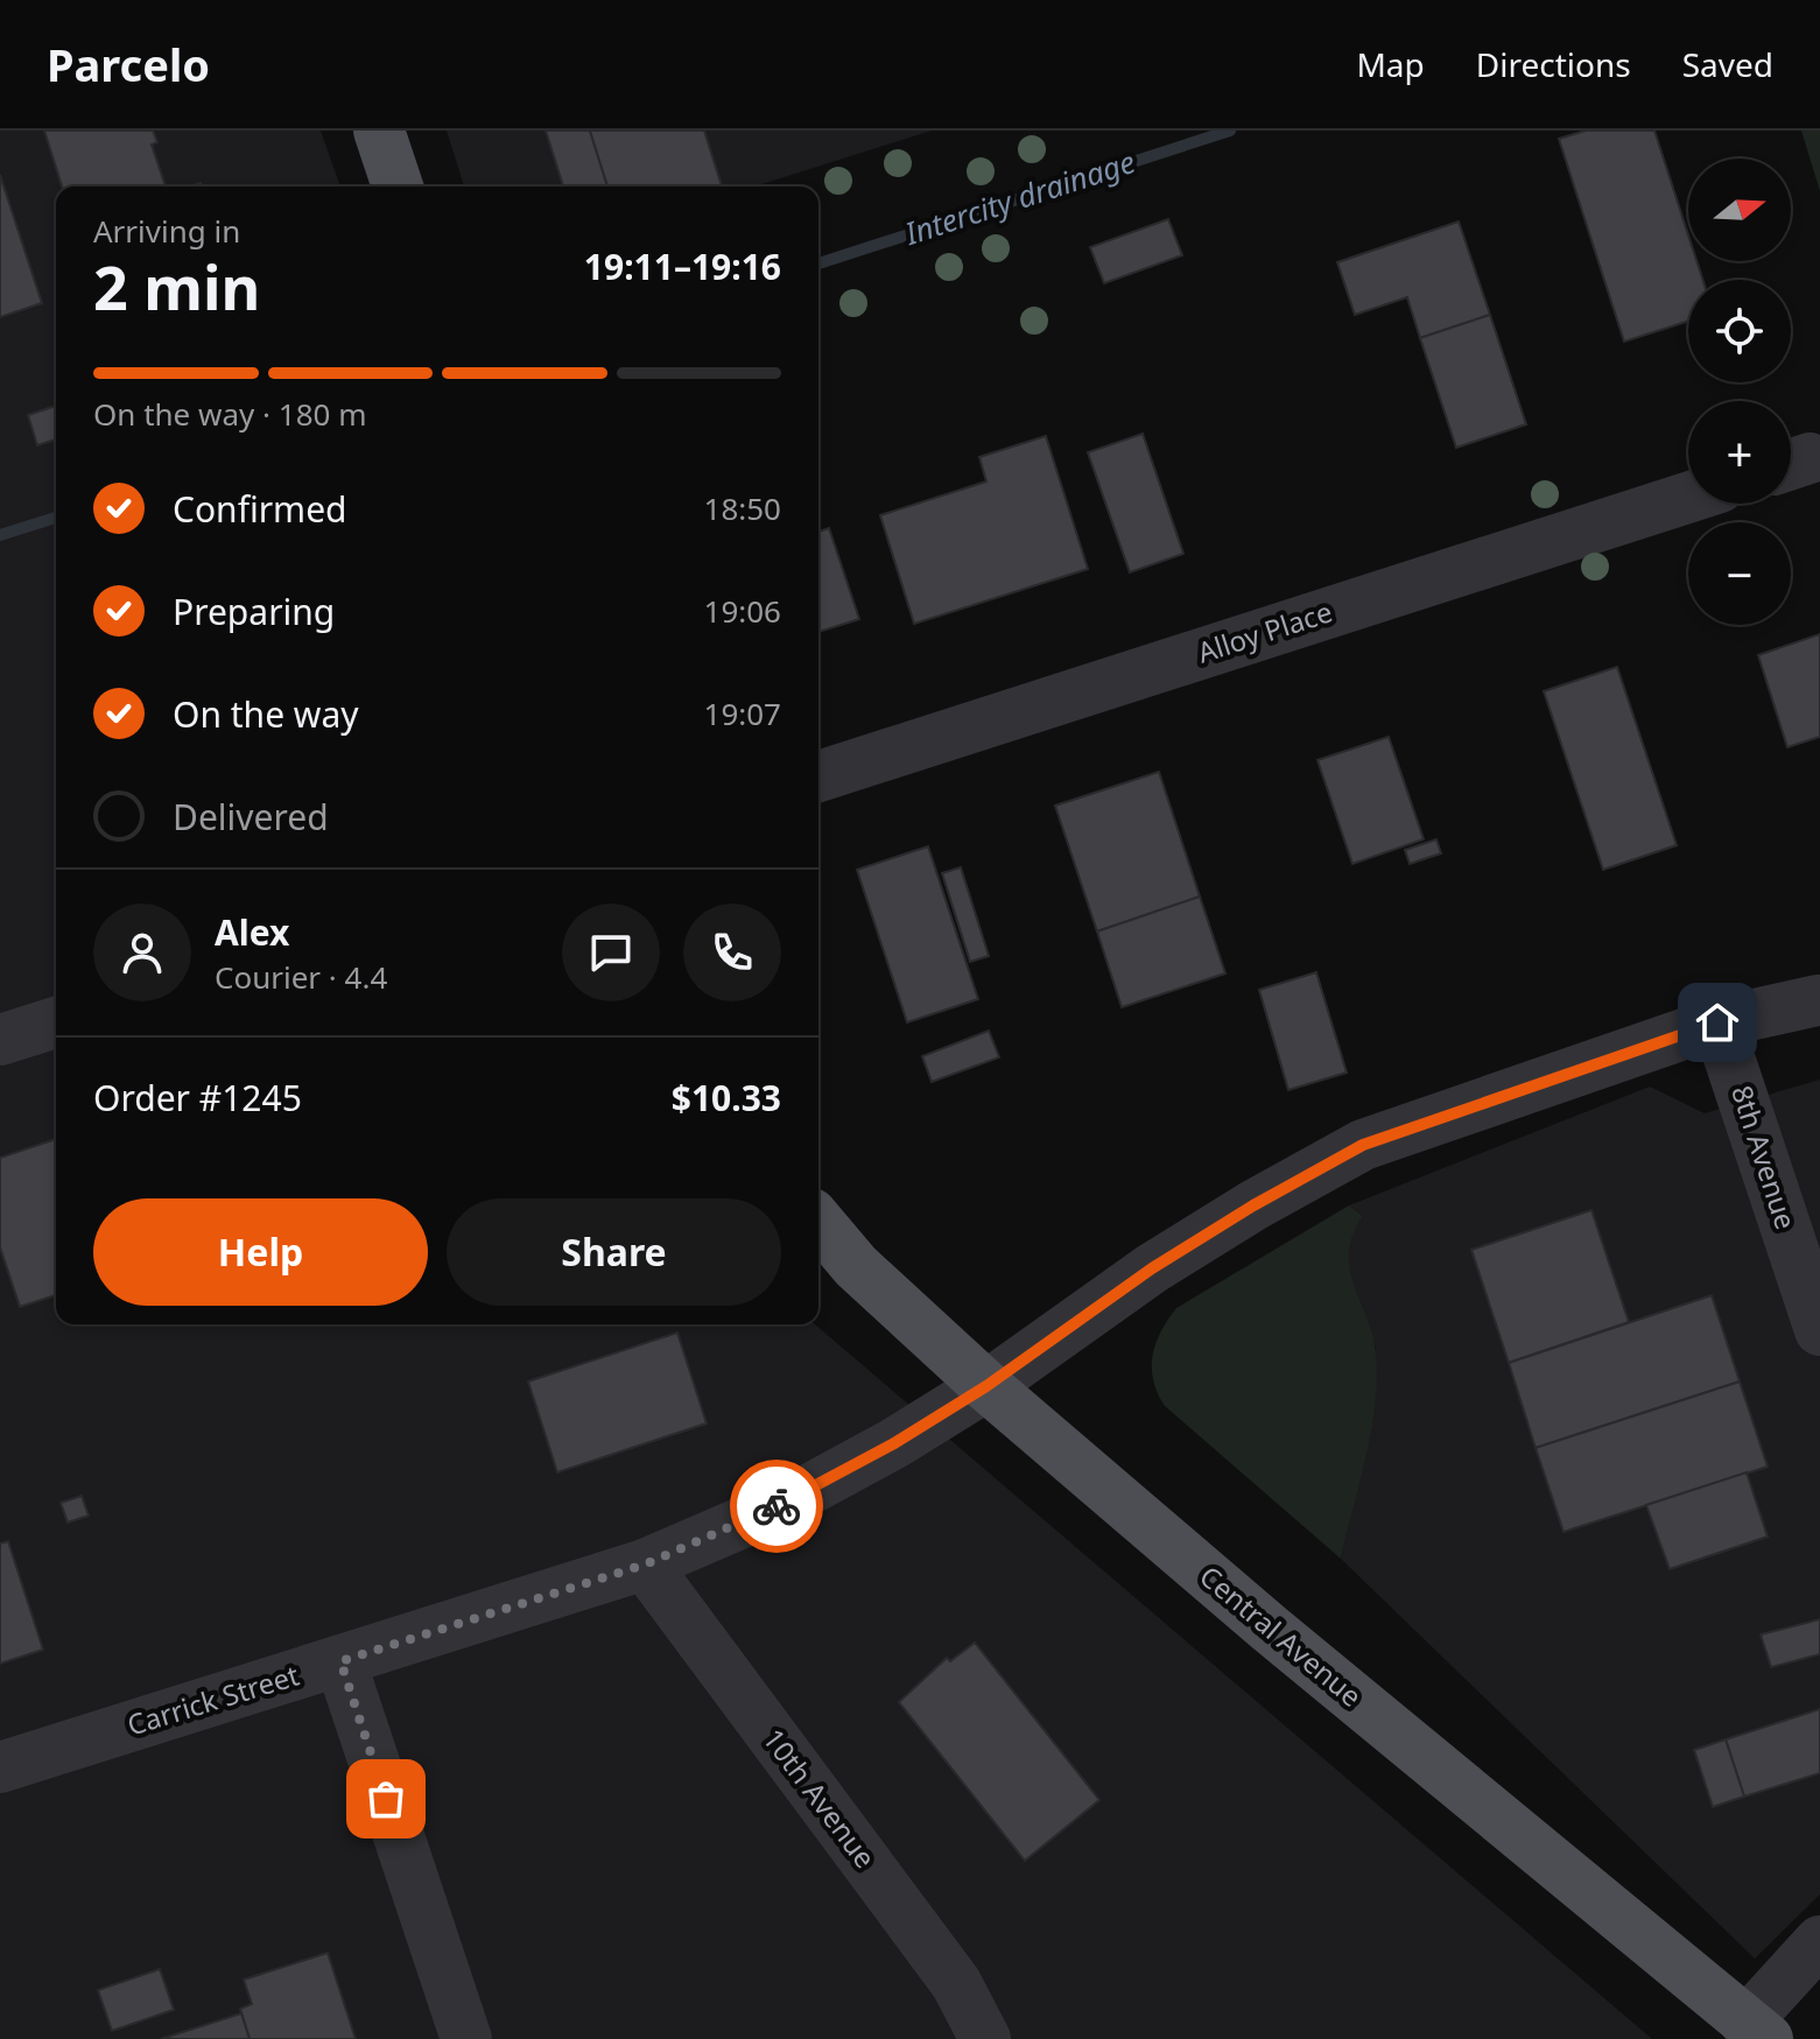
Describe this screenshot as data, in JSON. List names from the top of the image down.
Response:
{
  "streets": {
    "main road": ["Central Avenue"],
    "street": [
      "Alloy Place",
      "8th Avenue",
      "Carrick Street",
      "10th Avenue"
    ]
  },
  "crossings": [
    ["Central Avenue", "Carrick Street"],
    ["Carrick Street", "10th Avenue"]
  ],
  "water": ["Intercity drainage"],
  "north": "right",
  "page": {
    "header": "Parcelo",
    "nav": ["Map", "Directions", "Saved"],
    "map_buttons": ["+", "−"],
    "heading": ["2 min", "Arriving in", "19:11–19:16"],
    "panel": [
      "Alex",
      "Courier · 4.4",
      "Order #1245",
      "$10.33"
    ],
    "bar": "On the way · 180 m",
    "list": [
      ["Confirmed", "18:50"],
      ["Preparing", "19:06"],
      ["On the way", "19:07"],
      "Delivered"
    ],
    "buttons": ["Help", "Share"]
  }
}
